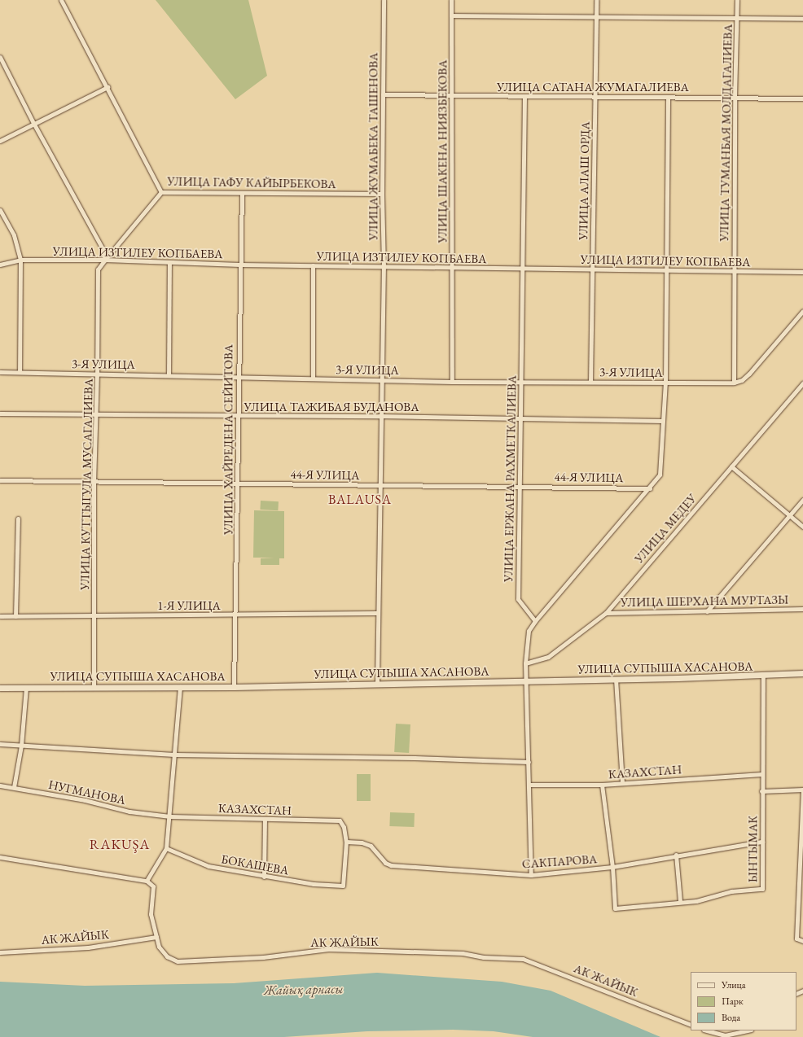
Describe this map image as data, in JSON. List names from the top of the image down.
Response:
{
  "streets": {
    "street": [
      "УЛИЦА САТАНА ЖУМАГАЛИЕВА",
      "УЛИЦА ТУМАНБАЯ МОЛДАГАЛИЕВА",
      "УЛИЦА ЖУМАБЕКА ТАШЕНОВА",
      "УЛИЦА ШАКЕНА НИЯЗБЕКОВА",
      "УЛИЦА АЛАШ ОРДА",
      "УЛИЦА ГАФУ КАЙЫРБЕКОВА",
      "УЛИЦА ИЗТИЛЕУ КОПБАЕВА",
      "3-Я УЛИЦА",
      "УЛИЦА ТАЖИБАЯ БУДАНОВА",
      "УЛИЦА ХАЙРЕДЕНА СЕЙИТОВА",
      "44-Я УЛИЦА",
      "УЛИЦА ЕРЖАНА РАХМЕТКАЛИЕВА",
      "УЛИЦА КУТТЫГУЛА МУСАГАЛИЕВА",
      "УЛИЦА МЕДЕУ",
      "УЛИЦА ШЕРХАНА МУРТАЗЫ",
      "1-Я УЛИЦА",
      "УЛИЦА СУПЫША ХАСАНОВА",
      "КАЗАХСТАН",
      "НУГМАНОВА",
      "ЫНТЫМАК",
      "САКПАРОВА",
      "БОКАШЕВА",
      "АК ЖАЙЫК"
    ]
  },
  "crossings": [
    ["УЛИЦА САТАНА ЖУМАГАЛИЕВА", "УЛИЦА ТУМАНБАЯ МОЛДАГАЛИЕВА"],
    ["УЛИЦА САТАНА ЖУМАГАЛИЕВА", "УЛИЦА ЖУМАБЕКА ТАШЕНОВА"],
    ["УЛИЦА САТАНА ЖУМАГАЛИЕВА", "УЛИЦА ШАКЕНА НИЯЗБЕКОВА"],
    ["УЛИЦА САТАНА ЖУМАГАЛИЕВА", "УЛИЦА АЛАШ ОРДА"],
    ["УЛИЦА САТАНА ЖУМАГАЛИЕВА", "УЛИЦА ЕРЖАНА РАХМЕТКАЛИЕВА"],
    ["УЛИЦА ТУМАНБАЯ МОЛДАГАЛИЕВА", "УЛИЦА ИЗТИЛЕУ КОПБАЕВА"],
    ["УЛИЦА ТУМАНБАЯ МОЛДАГАЛИЕВА", "3-Я УЛИЦА"],
    ["УЛИЦА ЖУМАБЕКА ТАШЕНОВА", "УЛИЦА ГАФУ КАЙЫРБЕКОВА"],
    ["УЛИЦА ЖУМАБЕКА ТАШЕНОВА", "УЛИЦА ИЗТИЛЕУ КОПБАЕВА"],
    ["УЛИЦА ЖУМАБЕКА ТАШЕНОВА", "3-Я УЛИЦА"],
    ["УЛИЦА ЖУМАБЕКА ТАШЕНОВА", "УЛИЦА ТАЖИБАЯ БУДАНОВА"],
    ["УЛИЦА ЖУМАБЕКА ТАШЕНОВА", "44-Я УЛИЦА"],
    ["УЛИЦА ЖУМАБЕКА ТАШЕНОВА", "1-Я УЛИЦА"],
    ["УЛИЦА ЖУМАБЕКА ТАШЕНОВА", "УЛИЦА СУПЫША ХАСАНОВА"],
    ["УЛИЦА ШАКЕНА НИЯЗБЕКОВА", "УЛИЦА ИЗТИЛЕУ КОПБАЕВА"],
    ["УЛИЦА ШАКЕНА НИЯЗБЕКОВА", "3-Я УЛИЦА"],
    ["УЛИЦА АЛАШ ОРДА", "УЛИЦА ИЗТИЛЕУ КОПБАЕВА"],
    ["УЛИЦА АЛАШ ОРДА", "3-Я УЛИЦА"],
    ["УЛИЦА ГАФУ КАЙЫРБЕКОВА", "УЛИЦА ХАЙРЕДЕНА СЕЙИТОВА"],
    ["УЛИЦА ГАФУ КАЙЫРБЕКОВА", "УЛИЦА КУТТЫГУЛА МУСАГАЛИЕВА"],
    ["УЛИЦА ИЗТИЛЕУ КОПБАЕВА", "УЛИЦА ХАЙРЕДЕНА СЕЙИТОВА"],
    ["УЛИЦА ИЗТИЛЕУ КОПБАЕВА", "УЛИЦА ЕРЖАНА РАХМЕТКАЛИЕВА"],
    ["УЛИЦА ИЗТИЛЕУ КОПБАЕВА", "УЛИЦА КУТТЫГУЛА МУСАГАЛИЕВА"],
    ["3-Я УЛИЦА", "УЛИЦА ХАЙРЕДЕНА СЕЙИТОВА"],
    ["3-Я УЛИЦА", "УЛИЦА ЕРЖАНА РАХМЕТКАЛИЕВА"],
    ["3-Я УЛИЦА", "УЛИЦА КУТТЫГУЛА МУСАГАЛИЕВА"],
    ["УЛИЦА ТАЖИБАЯ БУДАНОВА", "УЛИЦА ХАЙРЕДЕНА СЕЙИТОВА"],
    ["УЛИЦА ТАЖИБАЯ БУДАНОВА", "УЛИЦА ЕРЖАНА РАХМЕТКАЛИЕВА"],
    ["УЛИЦА ТАЖИБАЯ БУДАНОВА", "УЛИЦА КУТТЫГУЛА МУСАГАЛИЕВА"],
    ["УЛИЦА ХАЙРЕДЕНА СЕЙИТОВА", "44-Я УЛИЦА"],
    ["УЛИЦА ХАЙРЕДЕНА СЕЙИТОВА", "1-Я УЛИЦА"],
    ["УЛИЦА ХАЙРЕДЕНА СЕЙИТОВА", "УЛИЦА СУПЫША ХАСАНОВА"],
    ["44-Я УЛИЦА", "УЛИЦА ЕРЖАНА РАХМЕТКАЛИЕВА"],
    ["44-Я УЛИЦА", "УЛИЦА КУТТЫГУЛА МУСАГАЛИЕВА"],
    ["УЛИЦА КУТТЫГУЛА МУСАГАЛИЕВА", "1-Я УЛИЦА"],
    ["УЛИЦА КУТТЫГУЛА МУСАГАЛИЕВА", "УЛИЦА СУПЫША ХАСАНОВА"],
    ["УЛИЦА МЕДЕУ", "УЛИЦА ШЕРХАНА МУРТАЗЫ"],
    ["УЛИЦА СУПЫША ХАСАНОВА", "ЫНТЫМАК"],
    ["КАЗАХСТАН", "НУГМАНОВА"],
    ["КАЗАХСТАН", "ЫНТЫМАК"],
    ["КАЗАХСТАН", "САКПАРОВА"],
    ["КАЗАХСТАН", "БОКАШЕВА"],
    ["ЫНТЫМАК", "САКПАРОВА"],
    ["САКПАРОВА", "БОКАШЕВА"]
  ],
  "districts": ["BALAUSA", "RAKUŞA"],
  "water": ["Жайық арнасы"],
  "legend": ["Улица", "Парк", "Вода"]
}
